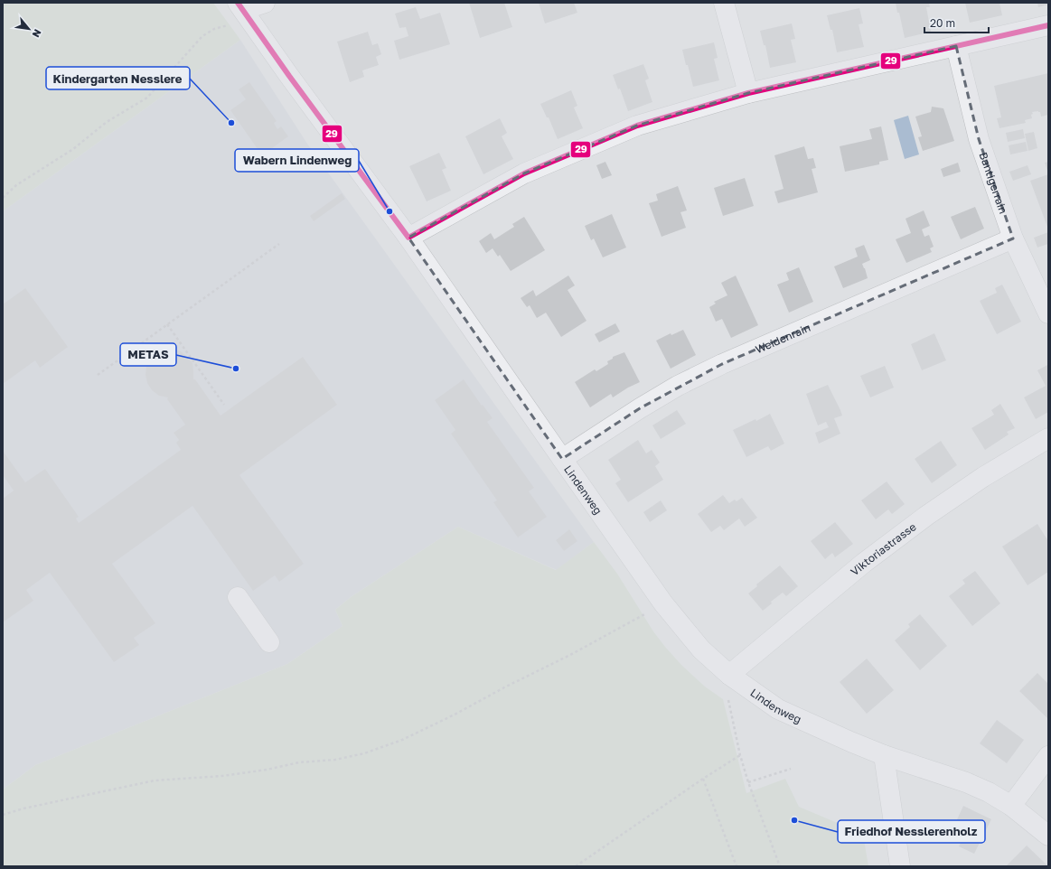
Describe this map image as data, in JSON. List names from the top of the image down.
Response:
{
  "streets": {
    "street": [
      "Bantigerrain",
      "Weidenrain",
      "Lindenweg",
      "Viktoriastrasse"
    ]
  },
  "crossings": [
    ["Bantigerrain", "Weidenrain"],
    ["Weidenrain", "Lindenweg"],
    ["Lindenweg", "Viktoriastrasse"]
  ],
  "places": [
    "Kindergarten Nesslere",
    "Wabern Lindenweg",
    "METAS",
    "Friedhof Nesslerenholz"
  ],
  "lines": ["transit line 29"],
  "scale_bar": "20 m",
  "north": "bottom right"
}
